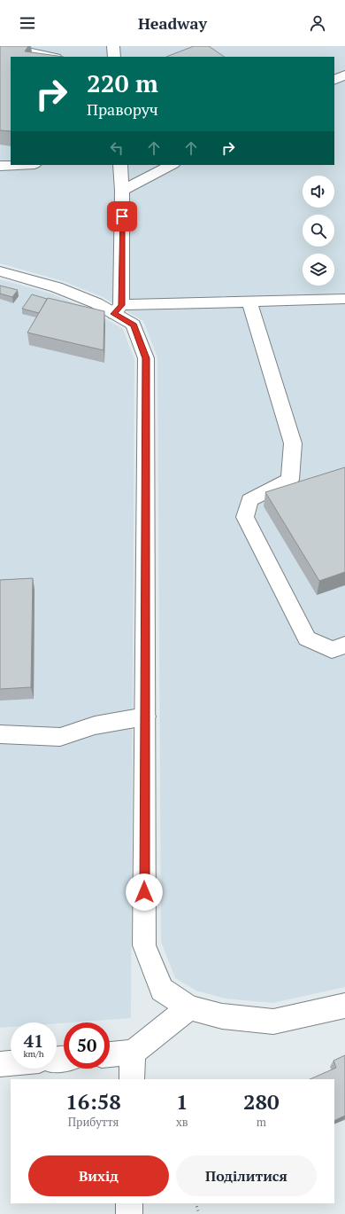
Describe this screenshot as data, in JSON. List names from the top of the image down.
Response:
{
  "page": {
    "header": "Headway",
    "turn": ["220 m", "Праворуч"],
    "speed": "41 km/h",
    "limit": "50",
    "eta": [
      "16:58",
      "Прибуття",
      "1",
      "хв",
      "280",
      "m"
    ],
    "buttons": ["Вихід", "Поділитися"]
  }
}
